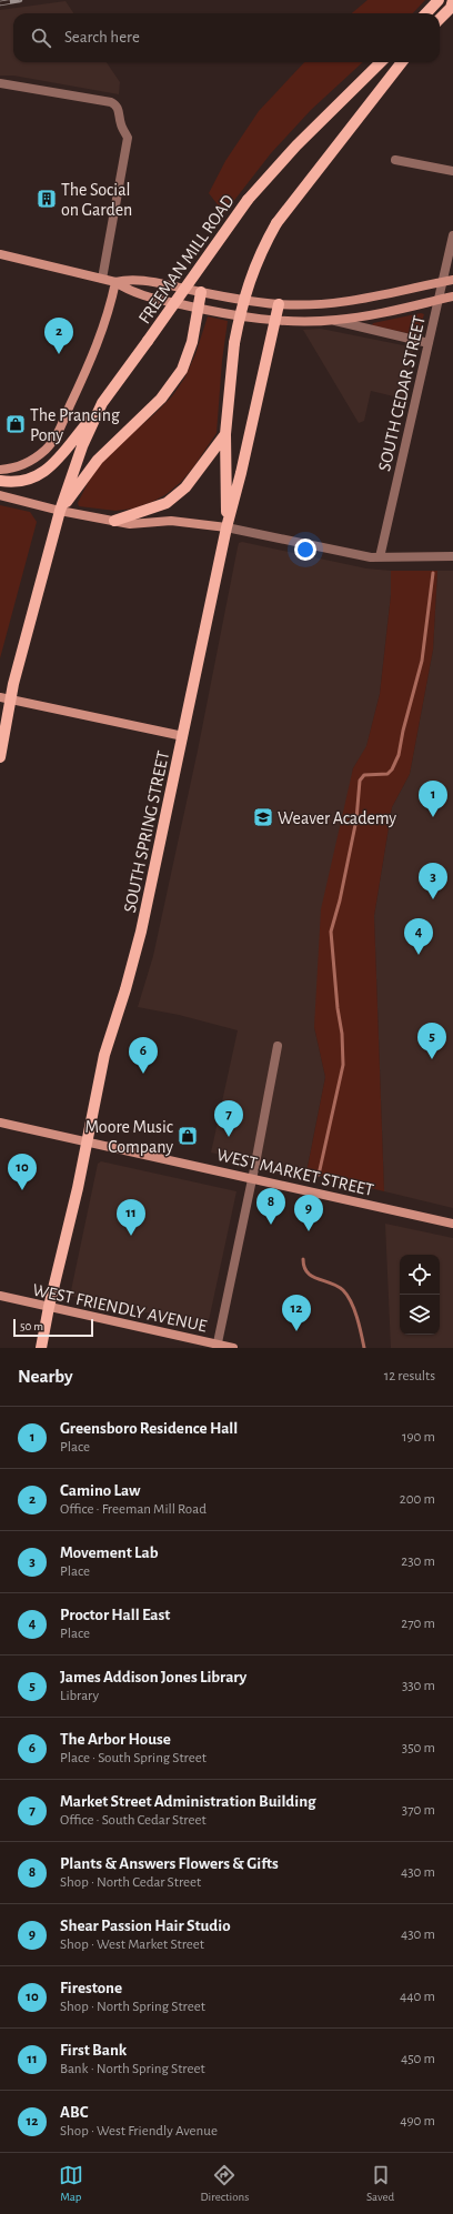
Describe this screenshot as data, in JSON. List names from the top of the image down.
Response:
{
  "streets": {
    "main road": [
      "FREEMAN MILL ROAD",
      "SOUTH SPRING STREET",
      "WEST MARKET STREET",
      "WEST FRIENDLY AVENUE"
    ],
    "street": ["SOUTH CEDAR STREET"]
  },
  "crossings": [
    ["SOUTH SPRING STREET", "WEST MARKET STREET"],
    ["SOUTH SPRING STREET", "WEST FRIENDLY AVENUE"]
  ],
  "places": {
    "building": ["The Social on Garden"],
    "shop": ["The Prancing Pony", "Moore Music Company"],
    "school or university": ["Weaver Academy"]
  },
  "scale_bar": "50 m",
  "page": {
    "search": "Search here",
    "pins": [
      "2",
      "1",
      "3",
      "4",
      "5",
      "6",
      "7",
      "10",
      "8",
      "9",
      "11",
      "12"
    ],
    "scale": "50 m",
    "heading": ["Nearby", "12 results"],
    "list": [
      {
        "mark": "1",
        "name": "Greensboro Residence Hall",
        "note": "Place",
        "value": "190 m"
      },
      {
        "mark": "2",
        "name": "Camino Law",
        "note": "Office · Freeman Mill Road",
        "value": "200 m"
      },
      {
        "mark": "3",
        "name": "Movement Lab",
        "note": "Place",
        "value": "230 m"
      },
      {
        "mark": "4",
        "name": "Proctor Hall East",
        "note": "Place",
        "value": "270 m"
      },
      {
        "mark": "5",
        "name": "James Addison Jones Library",
        "note": "Library",
        "value": "330 m"
      },
      {
        "mark": "6",
        "name": "The Arbor House",
        "note": "Place · South Spring Street",
        "value": "350 m"
      },
      {
        "mark": "7",
        "name": "Market Street Administration Building",
        "note": "Office · South Cedar Street",
        "value": "370 m"
      },
      {
        "mark": "8",
        "name": "Plants & Answers Flowers & Gifts",
        "note": "Shop · North Cedar Street",
        "value": "430 m"
      },
      {
        "mark": "9",
        "name": "Shear Passion Hair Studio",
        "note": "Shop · West Market Street",
        "value": "430 m"
      },
      {
        "mark": "10",
        "name": "Firestone",
        "note": "Shop · North Spring Street",
        "value": "440 m"
      },
      {
        "mark": "11",
        "name": "First Bank",
        "note": "Bank · North Spring Street",
        "value": "450 m"
      },
      {
        "mark": "12",
        "name": "ABC",
        "note": "Shop · West Friendly Avenue",
        "value": "490 m"
      }
    ],
    "nav": ["Map", "Directions", "Saved"]
  }
}
